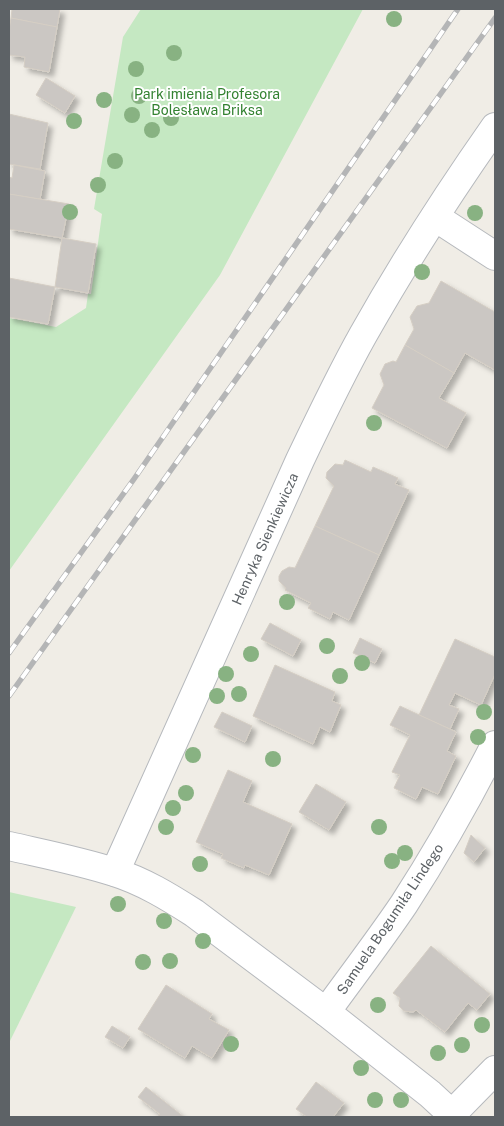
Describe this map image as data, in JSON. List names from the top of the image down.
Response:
{
  "streets": {
    "street": ["Henryka Sienkiewicza", "Samuela Bogumiła Lindego"]
  },
  "parks": ["Park imienia Profesora Bolesława Briksa"]
}
